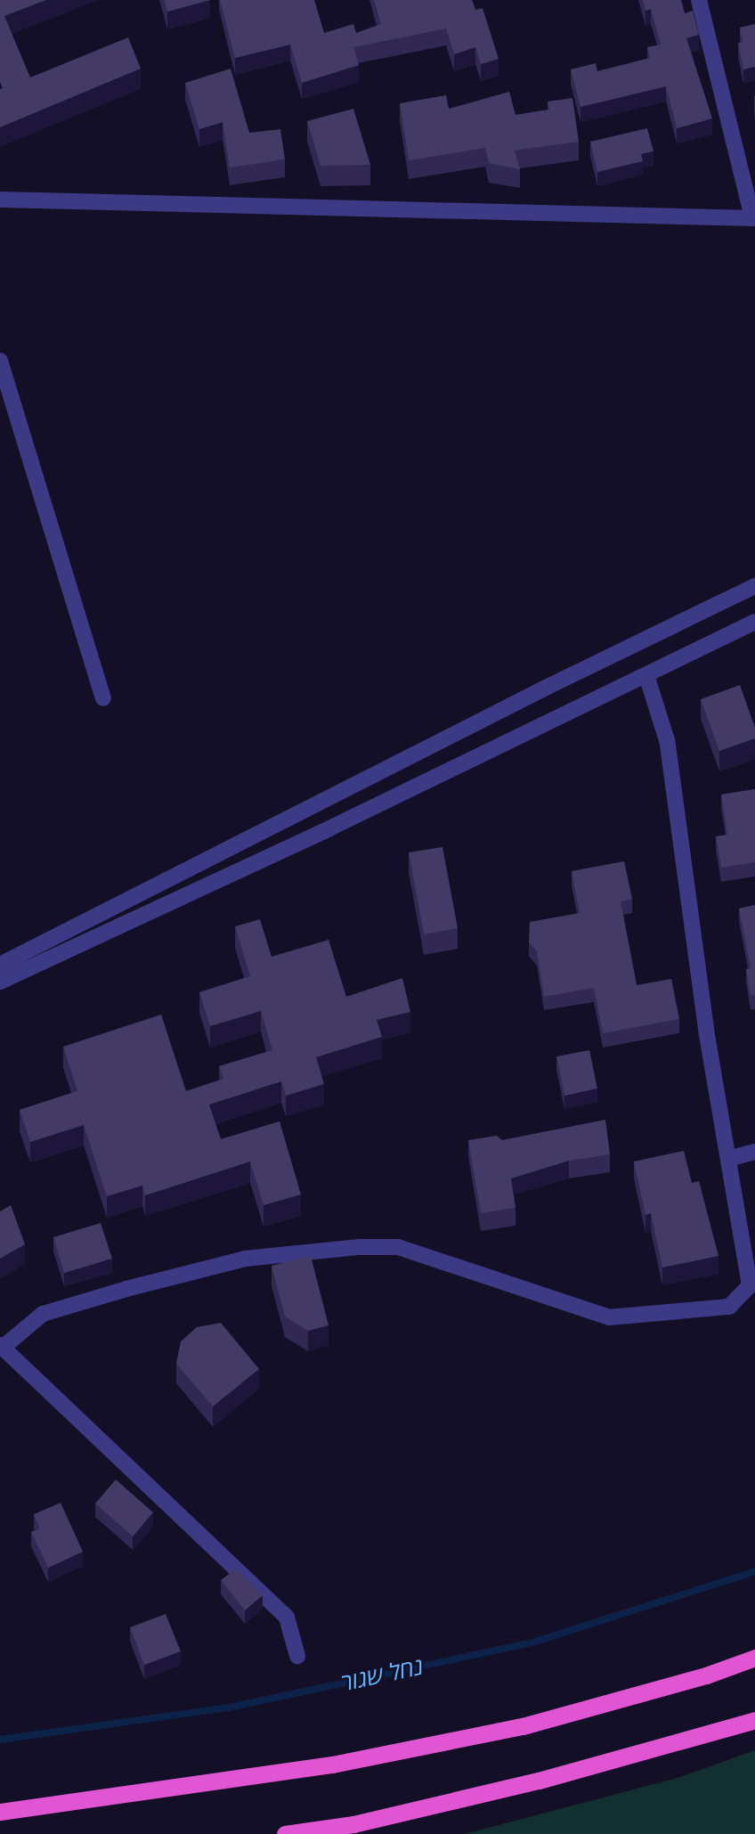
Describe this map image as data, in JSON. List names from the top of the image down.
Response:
{
  "water": ["נחל שגור"]
}
